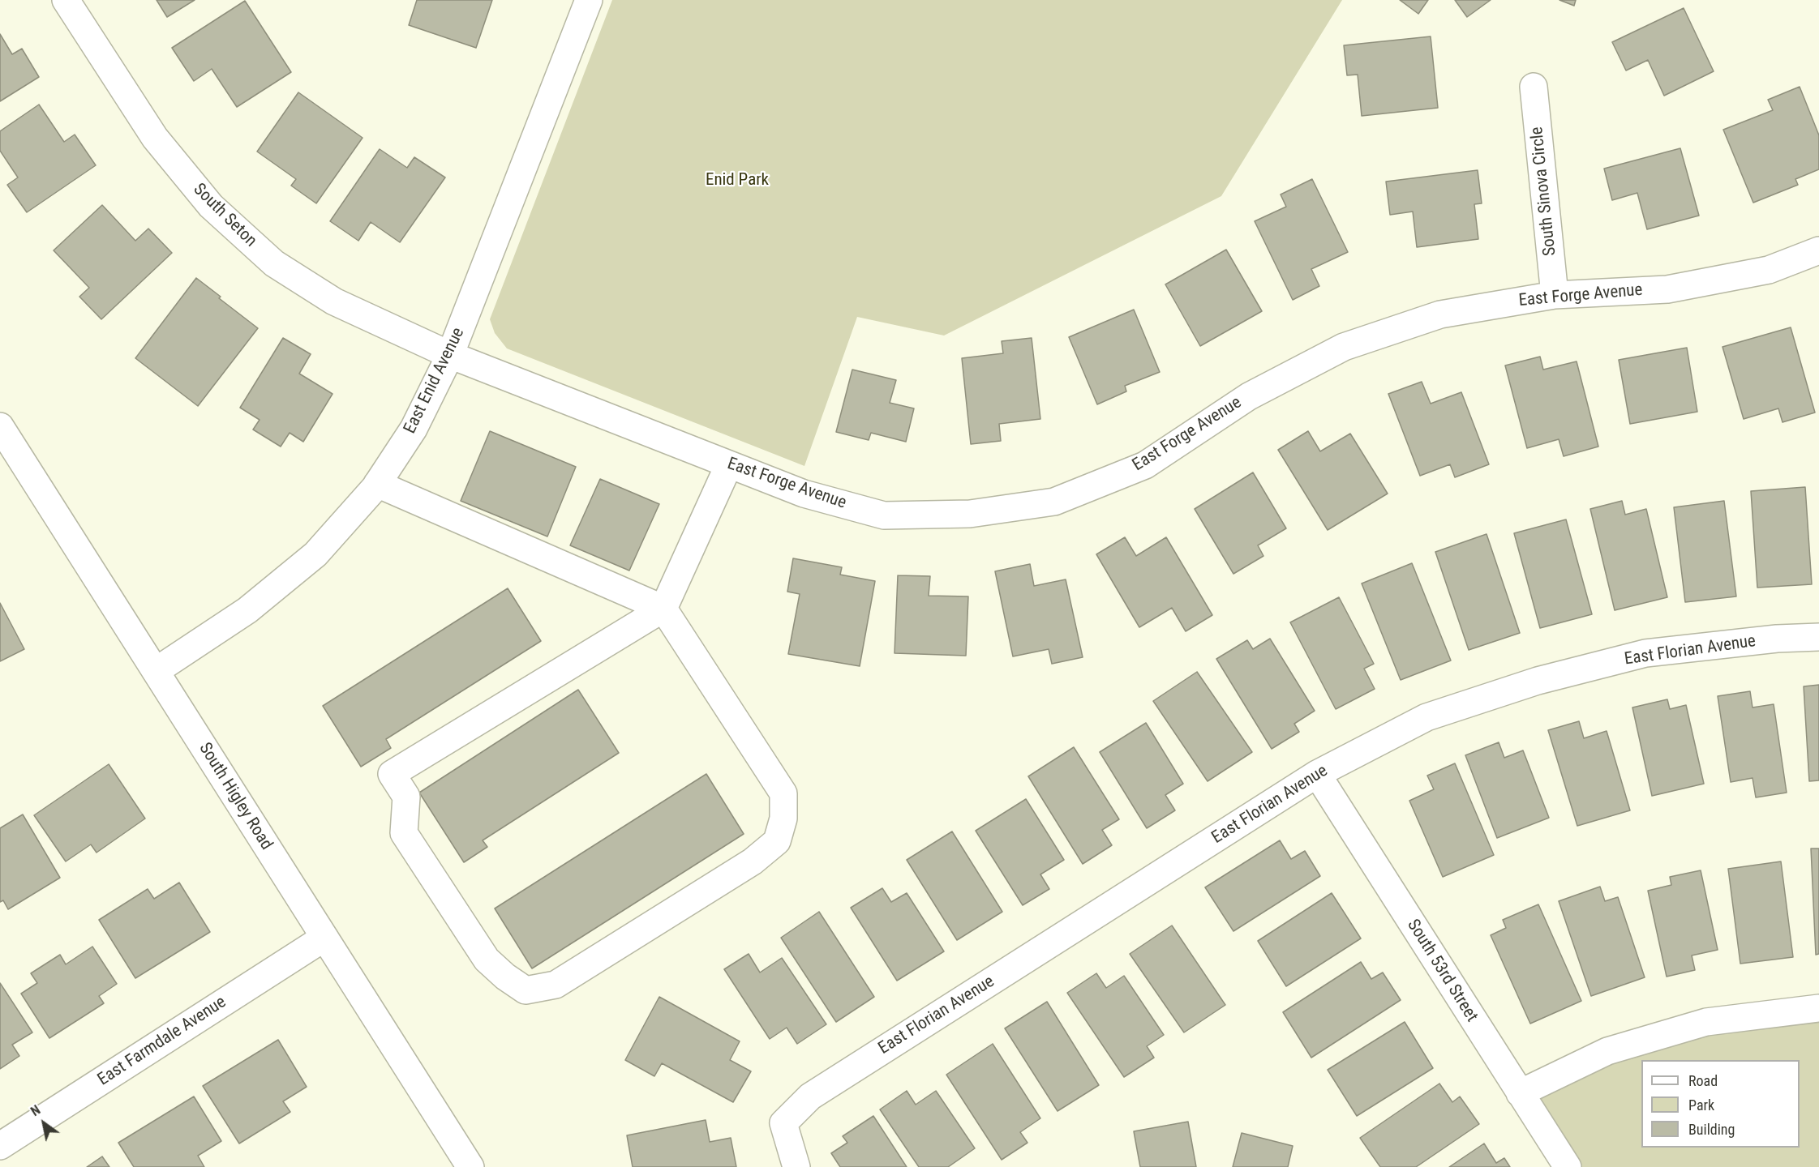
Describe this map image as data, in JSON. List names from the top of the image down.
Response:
{
  "streets": {
    "street": [
      "South Sinova Circle",
      "South Seton",
      "East Forge Avenue",
      "East Enid Avenue",
      "East Florian Avenue",
      "South Higley Road",
      "South 53rd Street",
      "East Farmdale Avenue"
    ]
  },
  "crossings": [
    ["South Sinova Circle", "East Forge Avenue"],
    ["South Seton", "East Forge Avenue"],
    ["South Seton", "East Enid Avenue"],
    ["East Forge Avenue", "East Enid Avenue"],
    ["East Enid Avenue", "South Higley Road"],
    ["East Florian Avenue", "South 53rd Street"],
    ["South Higley Road", "East Farmdale Avenue"]
  ],
  "parks": ["Enid Park"],
  "legend": ["Road", "Park", "Building"],
  "north": "top left"
}
